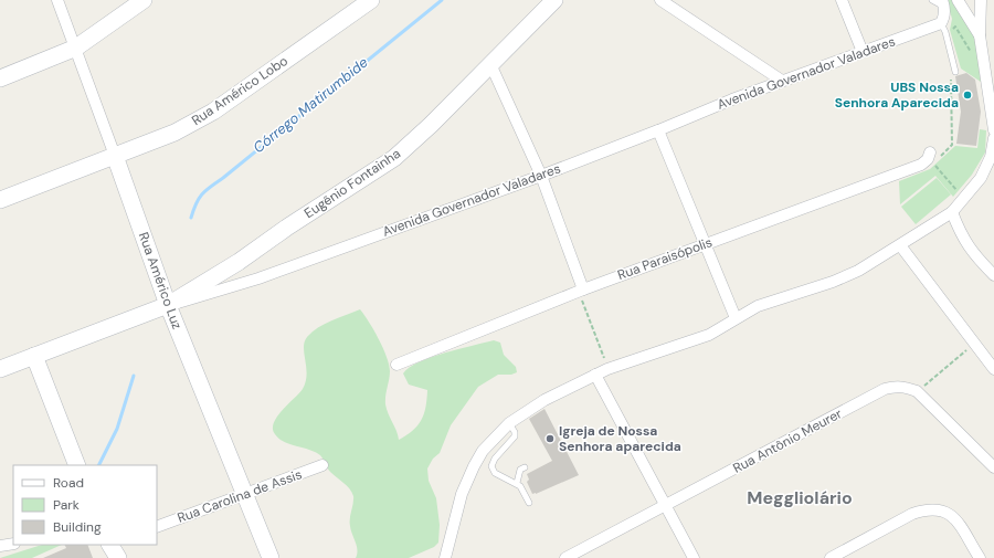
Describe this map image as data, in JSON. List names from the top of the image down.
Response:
{
  "streets": {
    "main road": [
      "Avenida Governador Valadares",
      "Rua Américo Lobo",
      "Eugênio Fontainha",
      "Rua Américo Luz"
    ],
    "street": ["Rua Paraisópolis", "Rua Antônio Meurer", "Rua Carolina de Assis"]
  },
  "crossings": [
    ["Avenida Governador Valadares", "Eugênio Fontainha"],
    ["Avenida Governador Valadares", "Rua Américo Luz"],
    ["Rua Américo Lobo", "Rua Américo Luz"],
    ["Eugênio Fontainha", "Rua Américo Luz"],
    ["Rua Américo Luz", "Rua Carolina de Assis"]
  ],
  "districts": ["Meggliolário"],
  "water": ["Córrego Matirumbide"],
  "places": ["UBS Nossa Senhora Aparecida", "Igreja de Nossa Senhora aparecida"],
  "legend": ["Road", "Park", "Building"]
}
